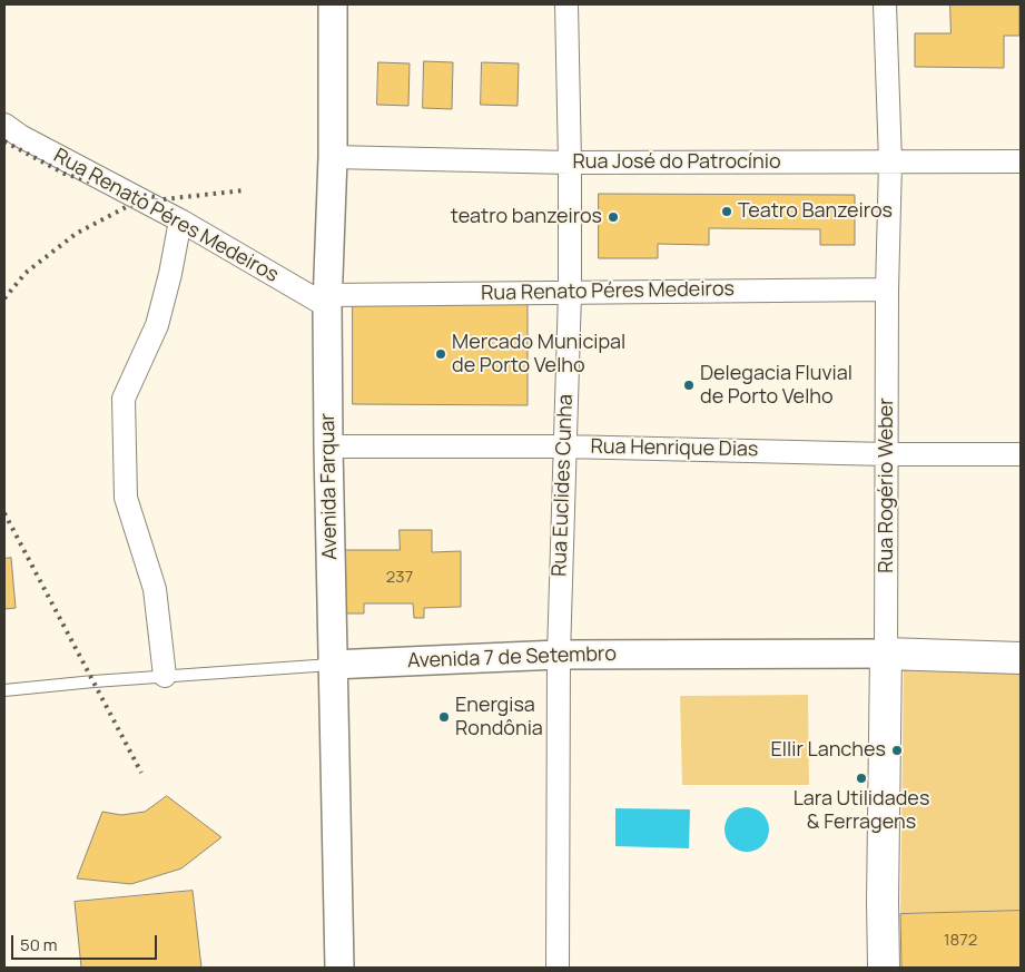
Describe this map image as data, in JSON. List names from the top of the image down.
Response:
{
  "streets": {
    "main road": ["Rua Rogério Weber", "Avenida 7 de Setembro"],
    "street": [
      "Rua José do Patrocínio",
      "Rua Renato Péres Medeiros",
      "Rua Henrique Dias",
      "Rua Euclides Cunha",
      "Avenida Farquar"
    ]
  },
  "crossings": [
    ["Rua José do Patrocínio", "Rua Euclides Cunha"],
    ["Rua José do Patrocínio", "Rua Rogério Weber"],
    ["Rua José do Patrocínio", "Avenida Farquar"],
    ["Rua Renato Péres Medeiros", "Rua Euclides Cunha"],
    ["Rua Renato Péres Medeiros", "Rua Rogério Weber"],
    ["Rua Renato Péres Medeiros", "Avenida Farquar"],
    ["Rua Henrique Dias", "Rua Euclides Cunha"],
    ["Rua Henrique Dias", "Rua Rogério Weber"],
    ["Rua Henrique Dias", "Avenida Farquar"],
    ["Rua Euclides Cunha", "Avenida 7 de Setembro"],
    ["Rua Rogério Weber", "Avenida 7 de Setembro"],
    ["Avenida Farquar", "Avenida 7 de Setembro"]
  ],
  "places": [
    "Teatro Banzeiros",
    "teatro banzeiros",
    "Mercado Municipal de Porto Velho",
    "Delegacia Fluvial de Porto Velho",
    "Energisa Rondônia",
    "Ellir Lanches",
    "Lara Utilidades & Ferragens"
  ],
  "house_numbers": ["237", "1872"],
  "scale_bar": "50 m"
}
